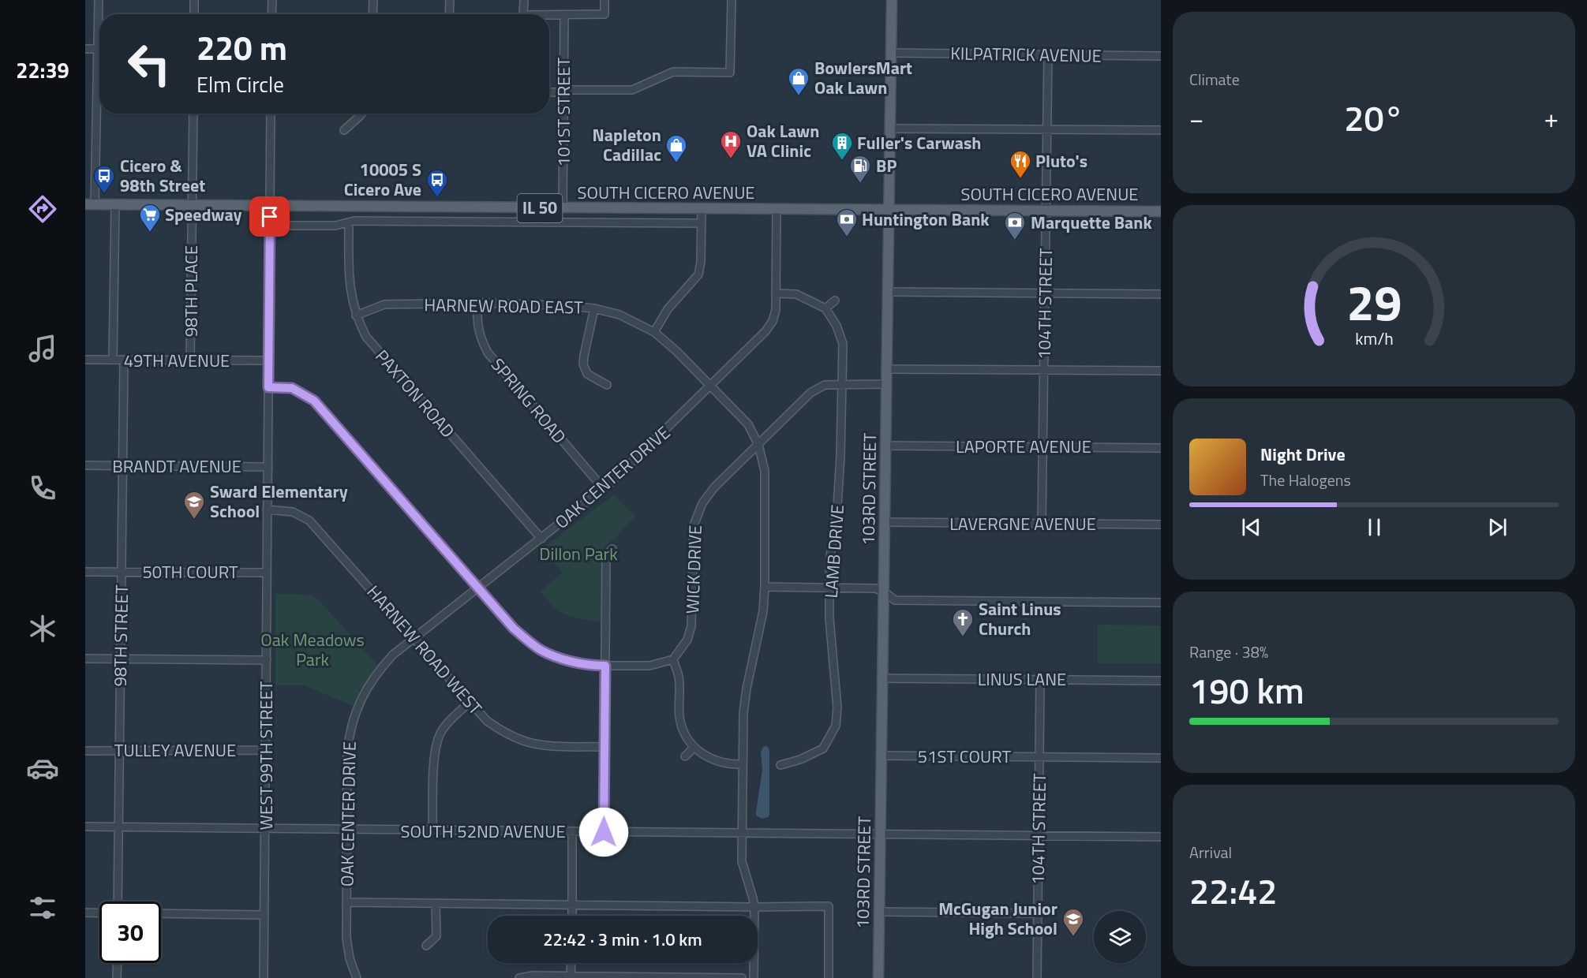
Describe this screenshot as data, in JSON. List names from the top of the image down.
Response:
{
  "streets": {
    "main road": ["SOUTH CICERO AVENUE", "IL 50", "103RD STREET"],
    "street": [
      "KILPATRICK AVENUE",
      "101ST STREET",
      "98TH PLACE",
      "104TH STREET",
      "HARNEW ROAD EAST",
      "49TH AVENUE",
      "PAXTON ROAD",
      "SPRING ROAD",
      "LAPORTE AVENUE",
      "BRANDT AVENUE",
      "OAK CENTER DRIVE",
      "LAVERGNE AVENUE",
      "LAMB DRIVE",
      "WICK DRIVE",
      "50TH COURT",
      "98TH STREET",
      "HARNEW ROAD WEST",
      "LINUS LANE",
      "TULLEY AVENUE",
      "WEST 99TH STREET",
      "51ST COURT",
      "SOUTH 52ND AVENUE"
    ]
  },
  "crossings": [
    ["KILPATRICK AVENUE", "104TH STREET"],
    ["KILPATRICK AVENUE", "103RD STREET"],
    ["101ST STREET", "SOUTH CICERO AVENUE"],
    ["SOUTH CICERO AVENUE", "98TH PLACE"],
    ["SOUTH CICERO AVENUE", "104TH STREET"],
    ["SOUTH CICERO AVENUE", "PAXTON ROAD"],
    ["SOUTH CICERO AVENUE", "OAK CENTER DRIVE"],
    ["SOUTH CICERO AVENUE", "103RD STREET"],
    ["SOUTH CICERO AVENUE", "WEST 99TH STREET"],
    ["98TH PLACE", "49TH AVENUE"],
    ["104TH STREET", "LAPORTE AVENUE"],
    ["104TH STREET", "LAVERGNE AVENUE"],
    ["104TH STREET", "LINUS LANE"],
    ["104TH STREET", "51ST COURT"],
    ["104TH STREET", "SOUTH 52ND AVENUE"],
    ["HARNEW ROAD EAST", "PAXTON ROAD"],
    ["HARNEW ROAD EAST", "SPRING ROAD"],
    ["HARNEW ROAD EAST", "OAK CENTER DRIVE"],
    ["HARNEW ROAD EAST", "WICK DRIVE"],
    ["HARNEW ROAD EAST", "SOUTH 52ND AVENUE"],
    ["49TH AVENUE", "98TH STREET"],
    ["49TH AVENUE", "WEST 99TH STREET"],
    ["PAXTON ROAD", "OAK CENTER DRIVE"],
    ["SPRING ROAD", "OAK CENTER DRIVE"],
    ["LAPORTE AVENUE", "103RD STREET"],
    ["BRANDT AVENUE", "98TH STREET"],
    ["BRANDT AVENUE", "WEST 99TH STREET"],
    ["OAK CENTER DRIVE", "HARNEW ROAD WEST"],
    ["OAK CENTER DRIVE", "SOUTH 52ND AVENUE"],
    ["103RD STREET", "LAVERGNE AVENUE"],
    ["103RD STREET", "WICK DRIVE"],
    ["103RD STREET", "LINUS LANE"],
    ["103RD STREET", "51ST COURT"],
    ["103RD STREET", "SOUTH 52ND AVENUE"],
    ["LAMB DRIVE", "WICK DRIVE"],
    ["50TH COURT", "98TH STREET"],
    ["50TH COURT", "WEST 99TH STREET"],
    ["98TH STREET", "TULLEY AVENUE"],
    ["98TH STREET", "SOUTH 52ND AVENUE"],
    ["HARNEW ROAD WEST", "WEST 99TH STREET"],
    ["TULLEY AVENUE", "WEST 99TH STREET"],
    ["WEST 99TH STREET", "SOUTH 52ND AVENUE"]
  ],
  "parks": ["Dillon Park", "Oak Meadows Park"],
  "places": {
    "shop": ["BowlersMart Oak Lawn", "Napleton Cadillac"],
    "hospital": ["Oak Lawn VA Clinic"],
    "building": ["Fuller's Carwash"],
    "restaurant": ["Pluto's"],
    "fuel station": ["BP"],
    "bus stop": ["Cicero & 98th Street", "10005 S Cicero Ave"],
    "supermarket": ["Speedway"],
    "bank": ["Huntington Bank", "Marquette Bank"],
    "school or university": ["Sward Elementary School", "McGugan Junior High School"],
    "church": ["Saint Linus Church"]
  },
  "page": {
    "tabs": "22:39",
    "tile": [
      "Climate",
      ["Range · 38%", "190 km"],
      ["Arrival", "22:42"]
    ],
    "turn": ["220 m", "Elm Circle"],
    "heat": ["−", "20°", "+"],
    "song": ["Night Drive", "The Halogens"],
    "limit": "30",
    "trip": "22:42 · 3 min · 1.0 km",
    "gauge": ["29", "km/h"]
  }
}
